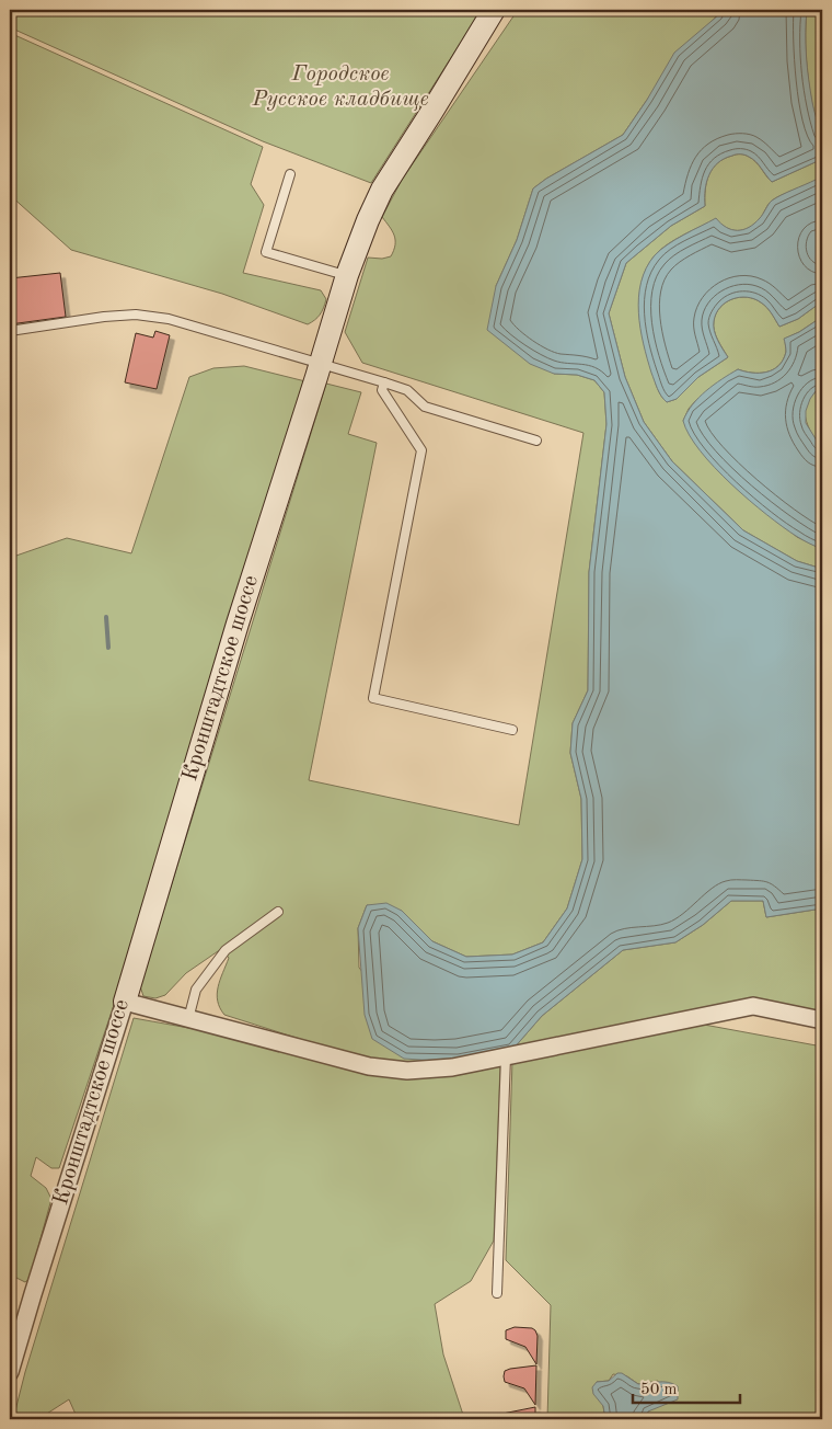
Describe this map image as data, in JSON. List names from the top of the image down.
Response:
{
  "streets": {
    "street": ["Кронштадтское шоссе"]
  },
  "parks": ["Городское Русское кладбище"],
  "scale_bar": "50 m"
}
